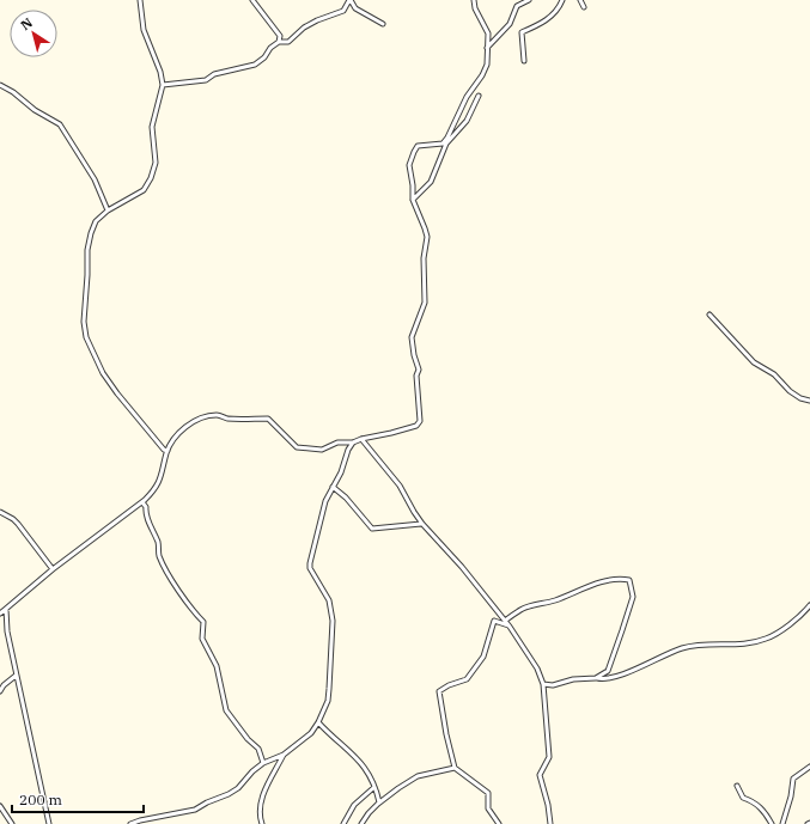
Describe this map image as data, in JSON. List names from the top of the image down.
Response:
{
  "scale_bar": "200 m",
  "north": "top left"
}
